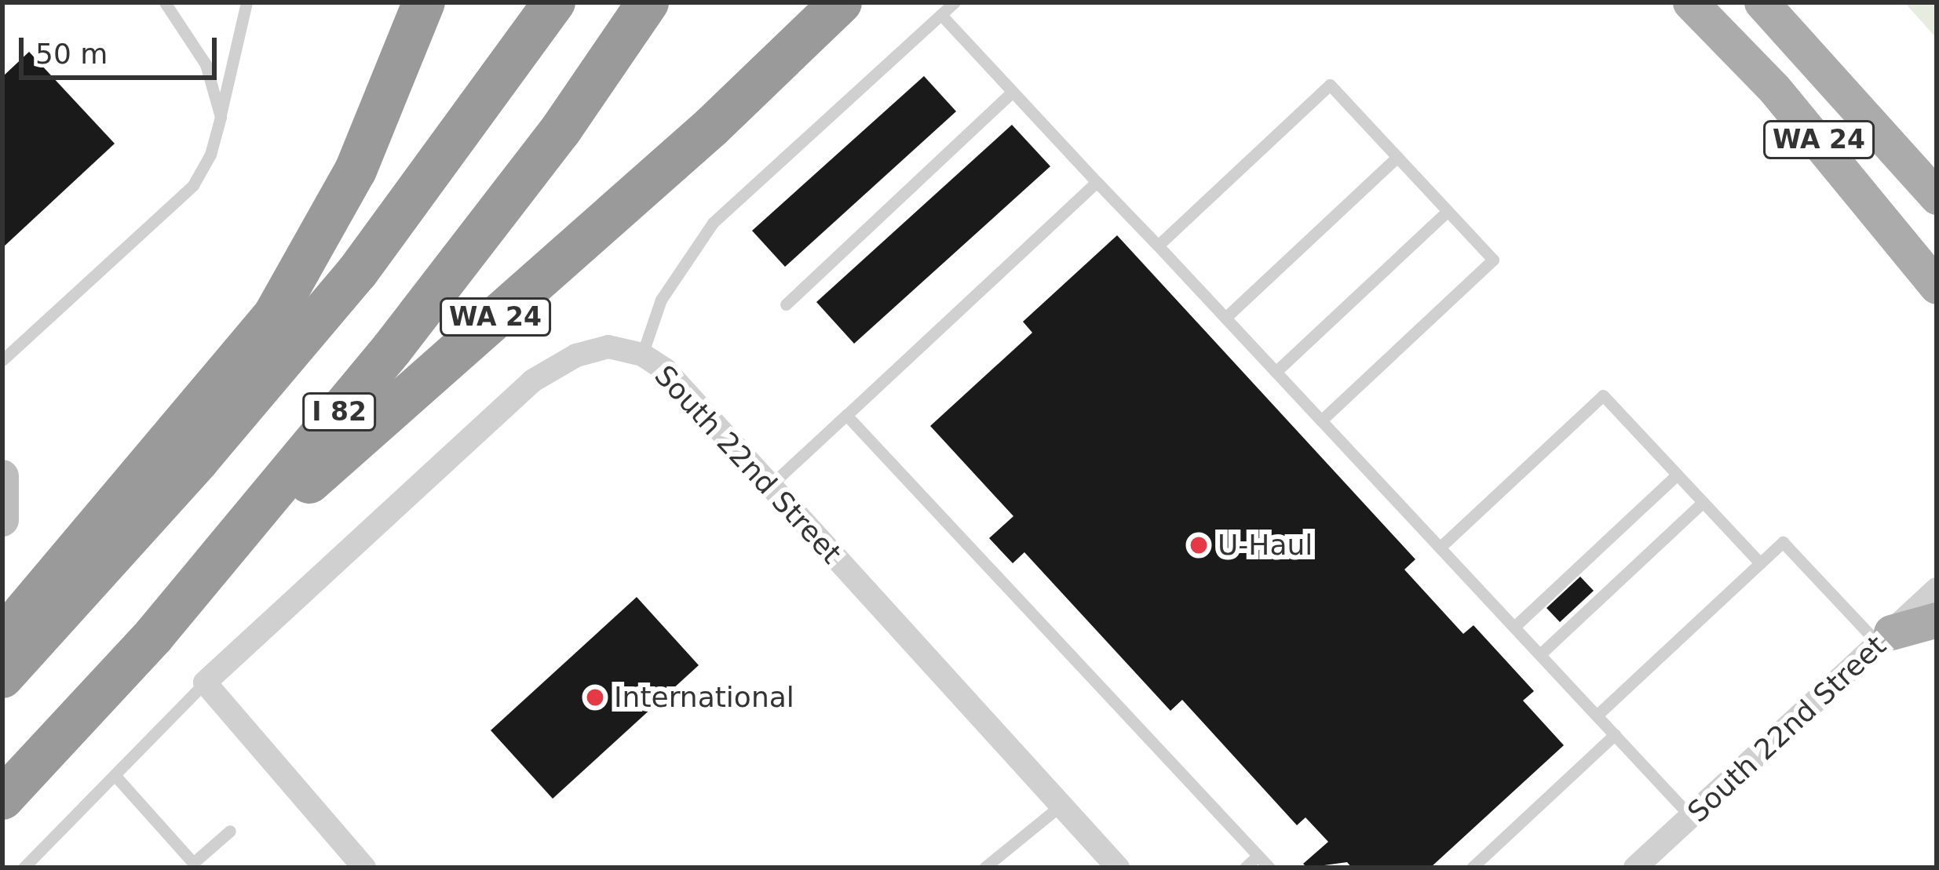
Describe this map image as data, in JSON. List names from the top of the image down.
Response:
{
  "streets": {
    "highway": ["WA 24", "I 82"],
    "street": ["South 22nd Street"]
  },
  "crossings": [
    ["WA 24", "I 82"]
  ],
  "places": ["U-Haul", "International"],
  "scale_bar": "50 m"
}
